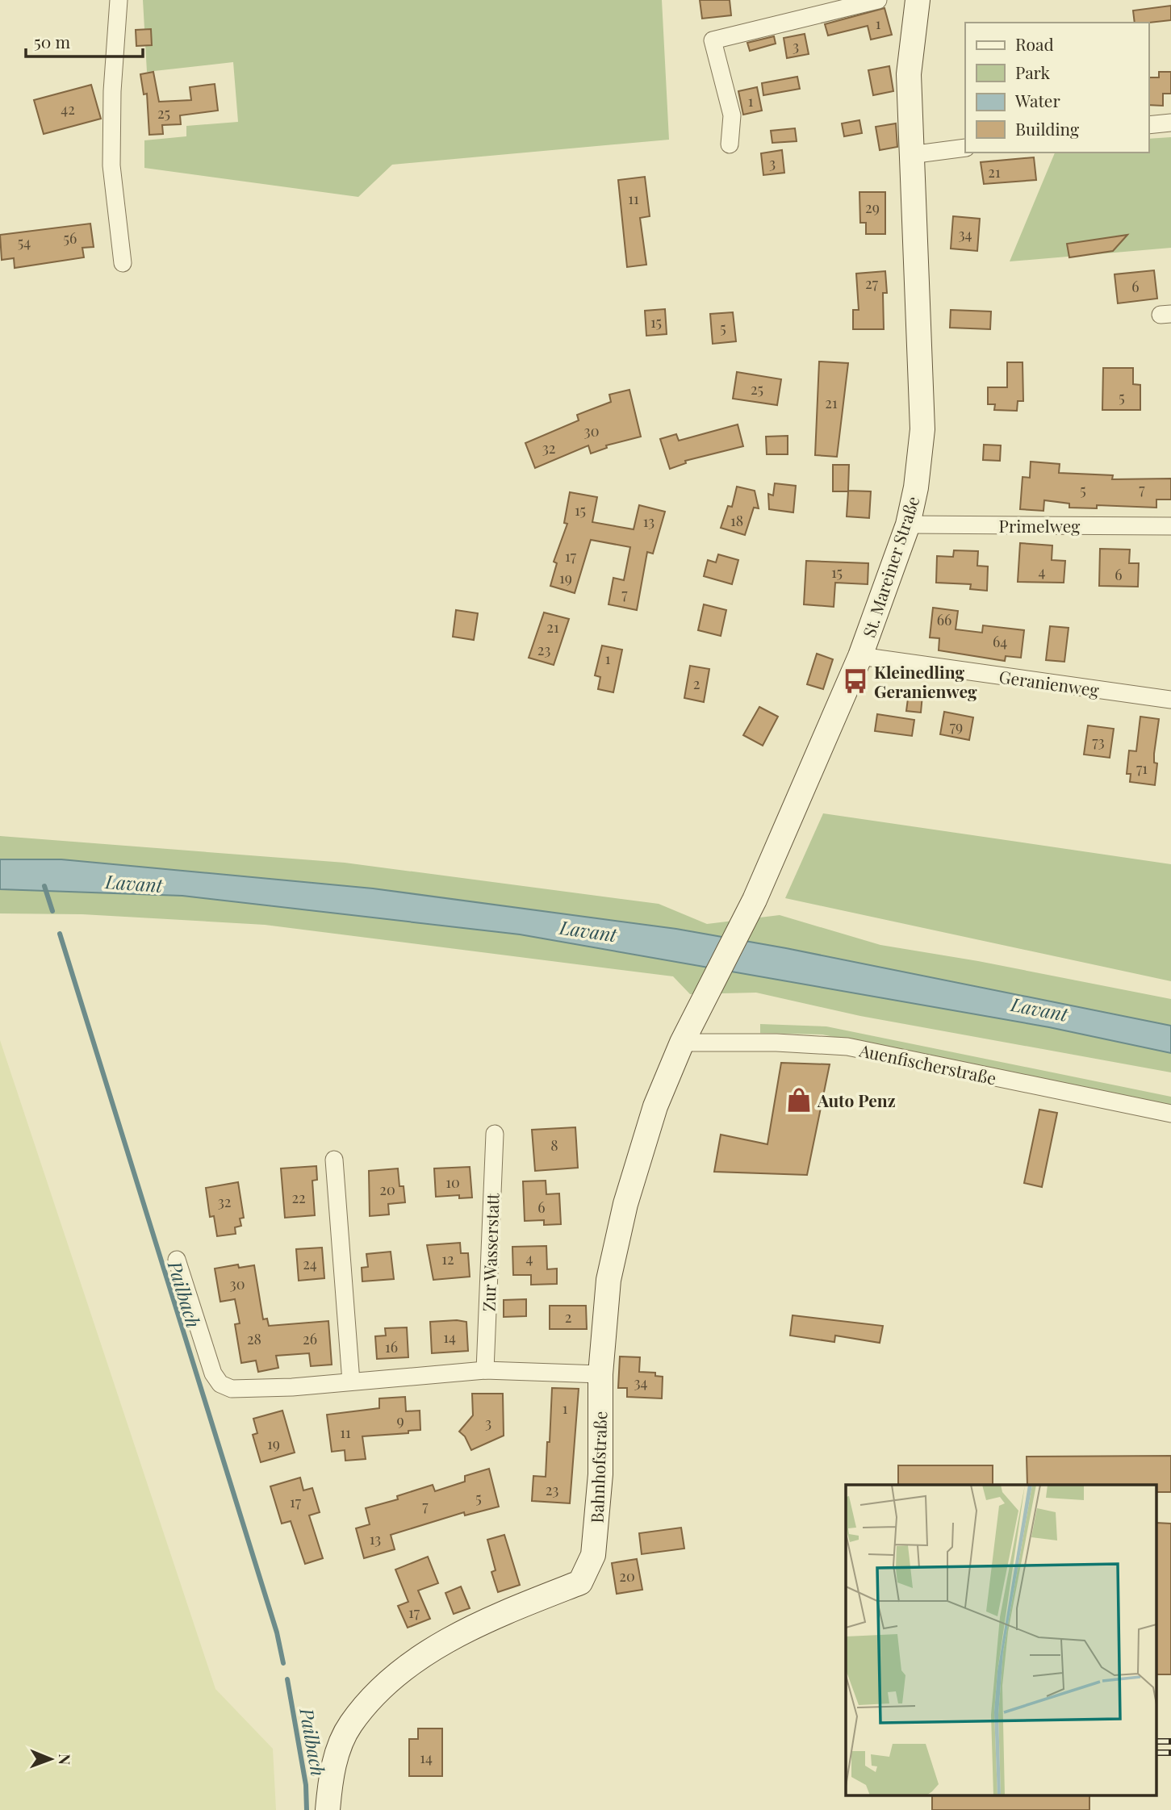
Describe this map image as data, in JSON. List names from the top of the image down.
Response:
{
  "streets": {
    "street": [
      "Primelweg",
      "St. Mareiner Straße",
      "Geranienweg",
      "Auenfischerstraße",
      "Zur Wasserstatt",
      "Bahnhofstraße"
    ]
  },
  "crossings": [
    ["Primelweg", "St. Mareiner Straße"],
    ["St. Mareiner Straße", "Geranienweg"],
    ["St. Mareiner Straße", "Bahnhofstraße"],
    ["Auenfischerstraße", "Bahnhofstraße"]
  ],
  "water": ["Lavant", "Pailbach"],
  "places": {
    "bus stop": ["Kleinedling Geranienweg"],
    "shop": ["Auto Penz"]
  },
  "house_numbers": [
    "1",
    "3",
    "1",
    "42",
    "25",
    "3",
    "21",
    "11",
    "29",
    "34",
    "56",
    "54",
    "27",
    "6",
    "15",
    "5",
    "25",
    "5",
    "21",
    "30",
    "32",
    "7",
    "5",
    "15",
    "18",
    "13",
    "17",
    "4",
    "15",
    "6",
    "19",
    "7",
    "66",
    "21",
    "64",
    "23",
    "1",
    "2",
    "79",
    "73",
    "71",
    "8",
    "10",
    "20",
    "22",
    "32",
    "6",
    "4",
    "12",
    "24",
    "30",
    "2",
    "14",
    "28",
    "26",
    "16",
    "34",
    "1",
    "9",
    "3",
    "11",
    "19",
    "23",
    "5",
    "17",
    "7",
    "13",
    "20",
    "17",
    "14"
  ],
  "legend": [
    "Road",
    "Park",
    "Water",
    "Building"
  ],
  "scale_bar": "50 m",
  "north": "right"
}
